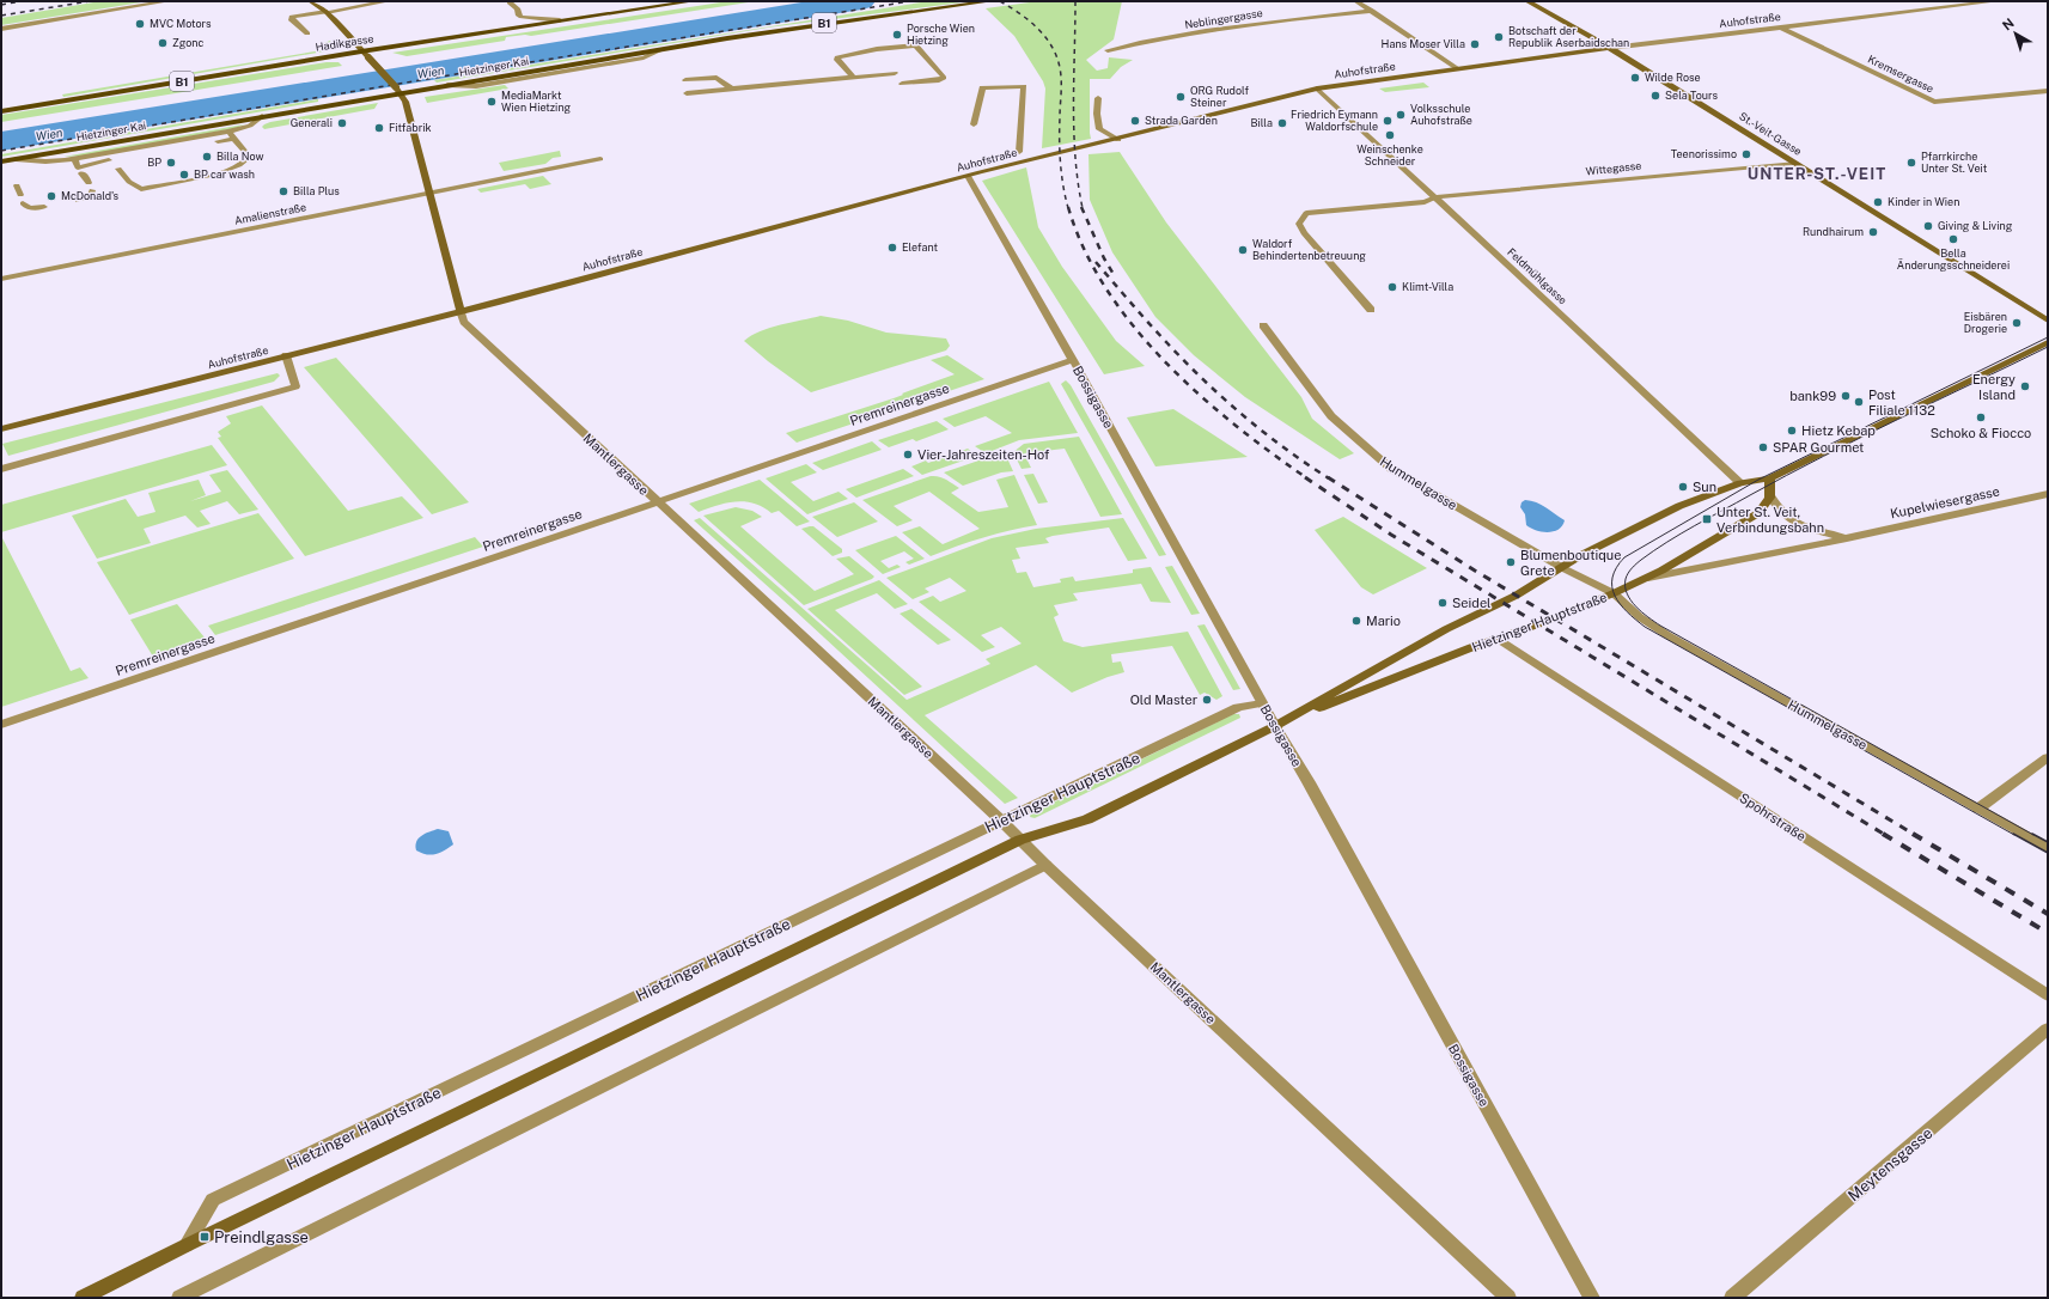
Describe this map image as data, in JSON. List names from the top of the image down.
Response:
{
  "streets": {
    "main road": ["B1", "Hadikgasse", "Hietzinger Kai"],
    "street": [
      "Neblingergasse",
      "Auhofstraße",
      "Kremsergasse",
      "St.-Veit-Gasse",
      "Wittegasse",
      "Amalienstraße",
      "Feldmühlgasse",
      "Bossigasse",
      "Premreinergasse",
      "Mantlergasse",
      "Hummelgasse",
      "Kupelwiesergasse",
      "Hietzinger Hauptstraße",
      "Spohrstraße",
      "Meytensgasse"
    ]
  },
  "crossings": [
    ["Auhofstraße", "Kremsergasse"],
    ["Auhofstraße", "St.-Veit-Gasse"],
    ["Auhofstraße", "Feldmühlgasse"],
    ["Auhofstraße", "Bossigasse"],
    ["Auhofstraße", "Mantlergasse"],
    ["Hietzinger Kai", "Mantlergasse"],
    ["St.-Veit-Gasse", "Wittegasse"],
    ["Wittegasse", "Feldmühlgasse"],
    ["Amalienstraße", "Mantlergasse"],
    ["Feldmühlgasse", "Hietzinger Hauptstraße"],
    ["Bossigasse", "Premreinergasse"],
    ["Bossigasse", "Hietzinger Hauptstraße"],
    ["Premreinergasse", "Mantlergasse"],
    ["Mantlergasse", "Hietzinger Hauptstraße"],
    ["Hummelgasse", "Hietzinger Hauptstraße"],
    ["Kupelwiesergasse", "Hietzinger Hauptstraße"],
    ["Hietzinger Hauptstraße", "Spohrstraße"]
  ],
  "districts": ["UNTER-ST.-VEIT"],
  "water": ["Wien"],
  "places": {
    "other": [
      "MVC Motors",
      "Porsche Wien Hietzing",
      "Botschaft der Republik Aserbaidschan",
      "Zgonc",
      "Hans Moser Villa",
      "Wilde Rose",
      "Sela Tours",
      "ORG Rudolf Steiner",
      "MediaMarkt Wien Hietzing",
      "Volksschule Auhofstraße",
      "Strada Garden",
      "Friedrich Eymann Waldorfschule",
      "Generali",
      "Billa",
      "Fitfabrik",
      "Weinschenke Schneider",
      "Teenorissimo",
      "Billa Now",
      "BP",
      "Pfarrkirche Unter St. Veit",
      "BP car wash",
      "Billa Plus",
      "McDonald's",
      "Kinder in Wien",
      "Giving & Living",
      "Rundhairum",
      "Bella Änderungsschneiderei",
      "Elefant",
      "Waldorf Behindertenbetreuung",
      "Klimt-Villa",
      "Eisbären Drogerie",
      "Energy Island",
      "bank99",
      "Post Filiale 1132",
      "Schoko & Fiocco",
      "Hietz Kebap",
      "SPAR Gourmet",
      "Vier-Jahreszeiten-Hof",
      "Sun",
      "Blumenboutique Grete",
      "Seidel",
      "Mario",
      "Old Master"
    ],
    "transit": ["Unter St. Veit, Verbindungsbahn", "Preindlgasse"]
  },
  "north": "top left"
}
